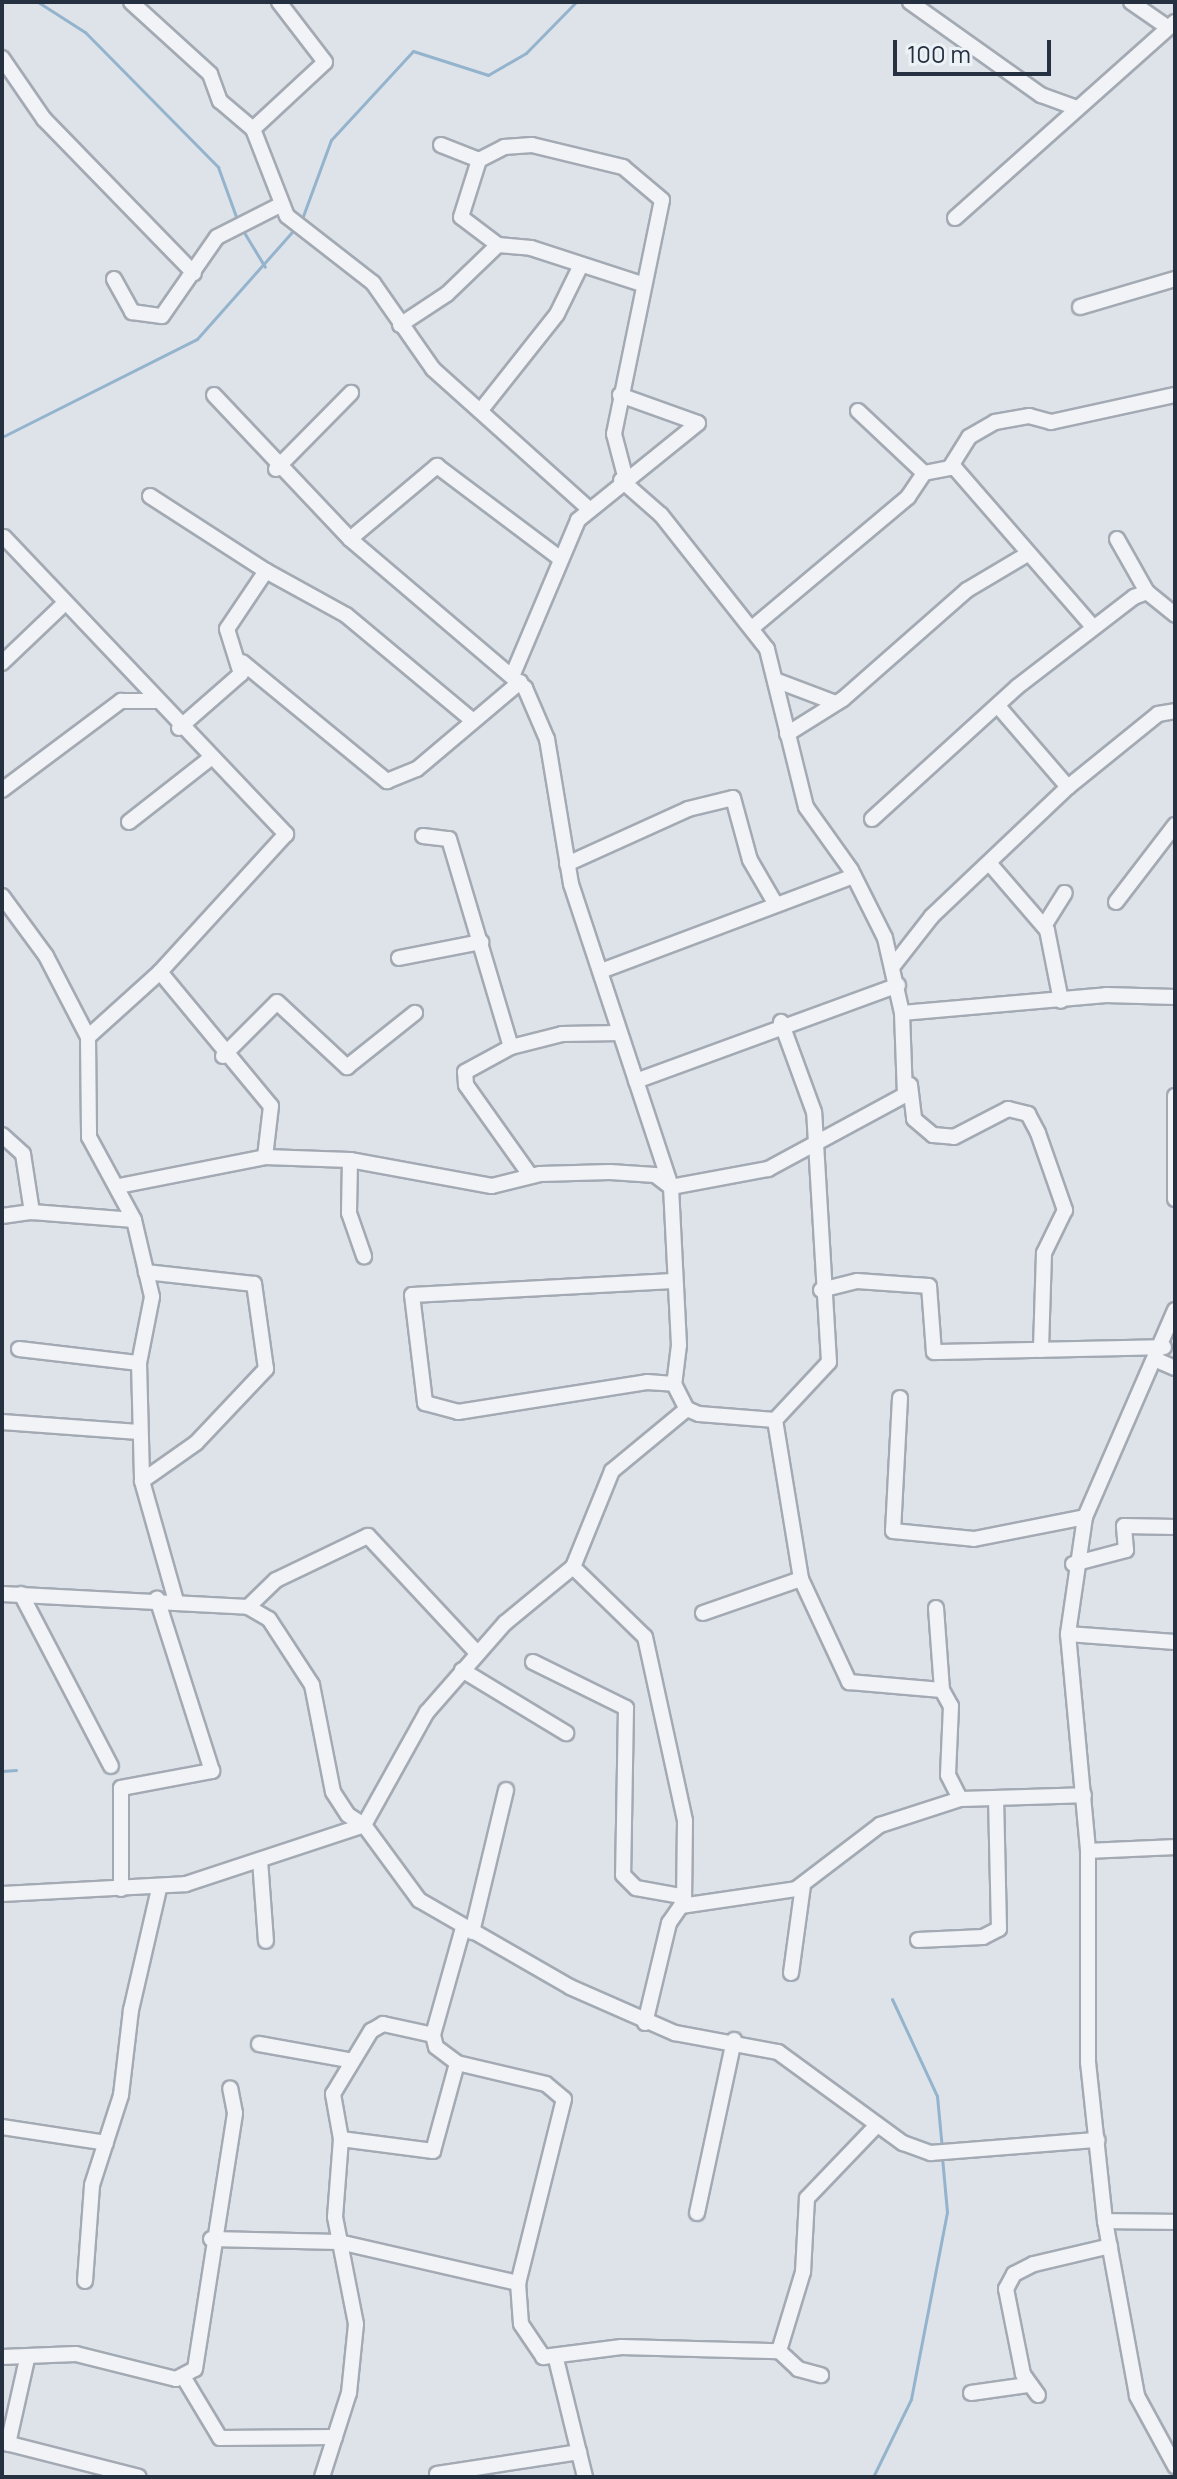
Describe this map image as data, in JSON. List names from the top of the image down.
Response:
{
  "scale_bar": "100 m"
}
